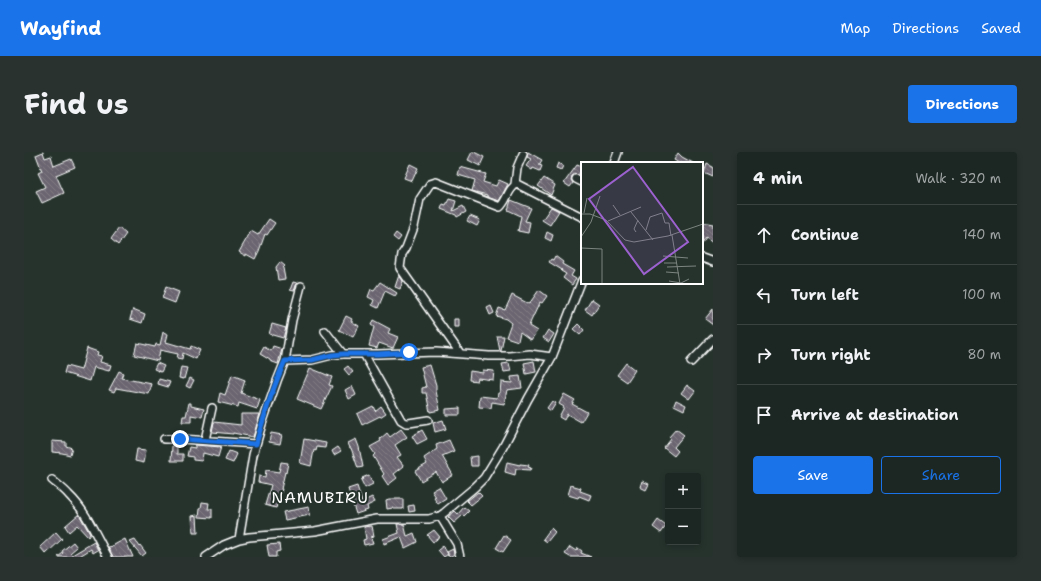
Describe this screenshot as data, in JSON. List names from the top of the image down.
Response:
{
  "districts": ["NAMUBIRU"],
  "page": {
    "header": "Wayfind",
    "nav": ["Map", "Directions", "Saved"],
    "title": "Find us",
    "buttons": [
      "Directions",
      ["Save", "Share"]
    ],
    "heading": ["4 min", "Walk · 320 m"],
    "list": [
      ["Continue", "140 m"],
      ["Turn left", "100 m"],
      ["Turn right", "80 m"],
      "Arrive at destination"
    ],
    "map_buttons": ["+", "−"]
  }
}
